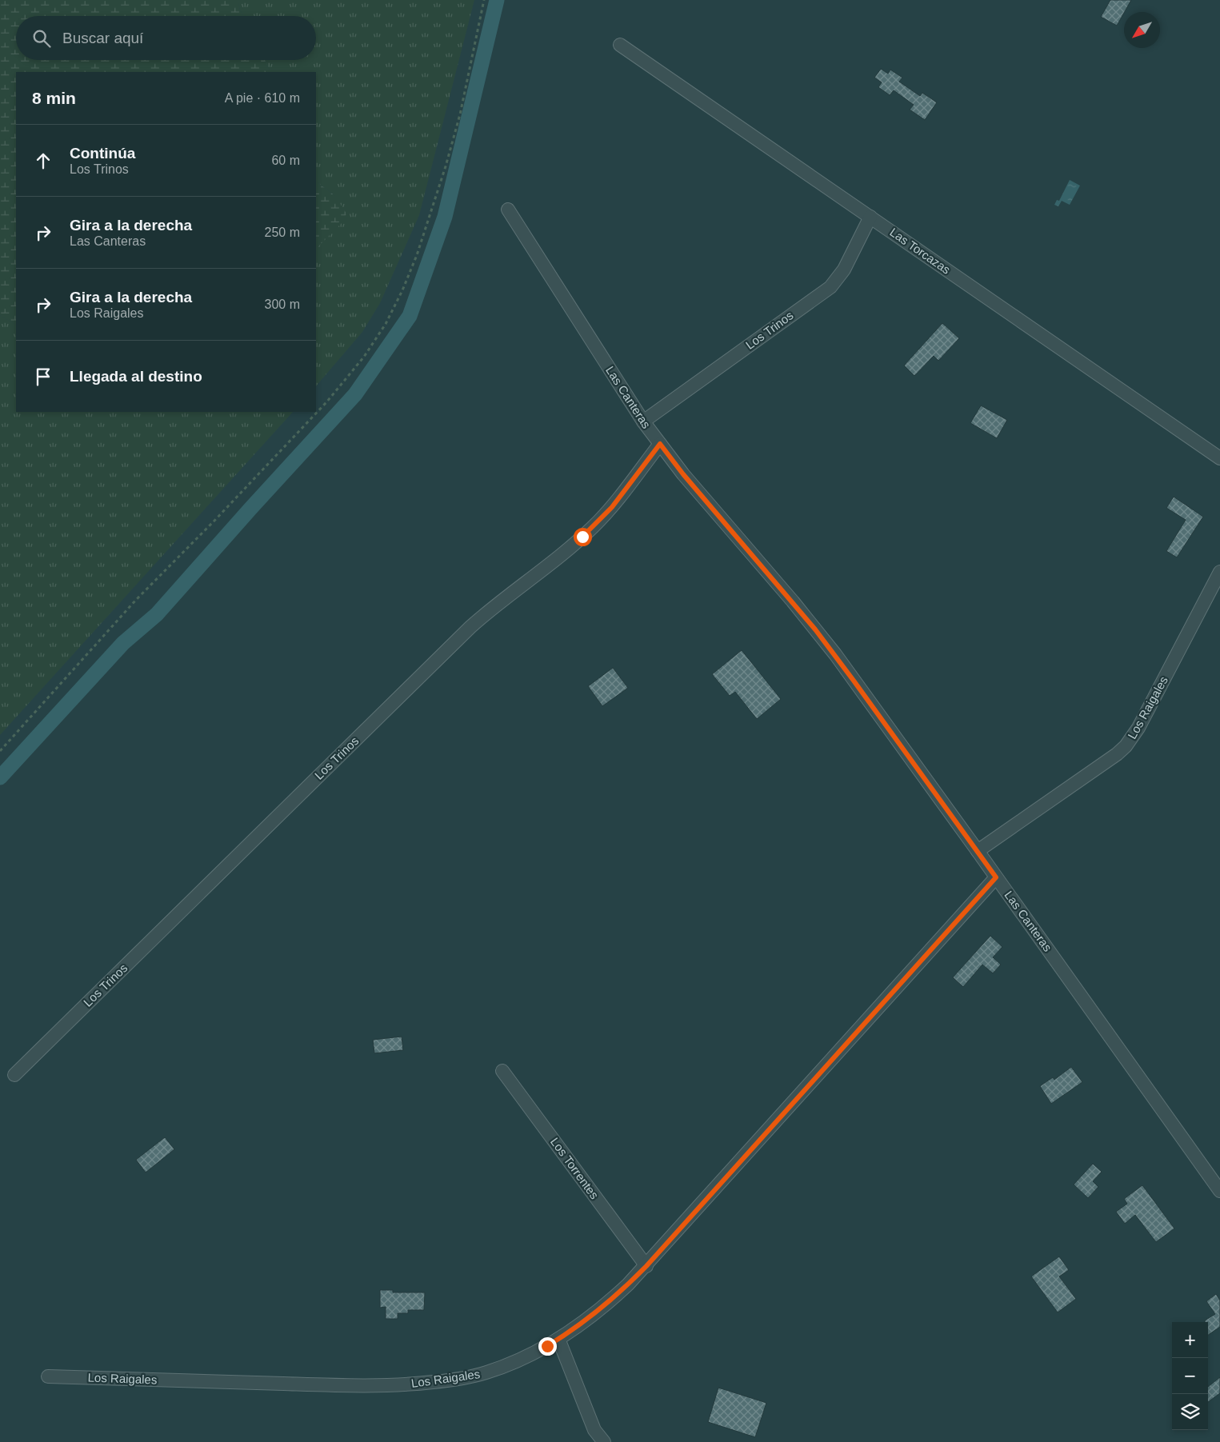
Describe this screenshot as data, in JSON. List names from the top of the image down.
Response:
{
  "streets": {
    "street": [
      "Las Torcazas",
      "Los Trinos",
      "Las Canteras",
      "Los Raigales",
      "Los Torrentes"
    ]
  },
  "crossings": [
    ["Las Torcazas", "Los Trinos"],
    ["Los Trinos", "Las Canteras"],
    ["Las Canteras", "Los Raigales"],
    ["Los Raigales", "Los Torrentes"]
  ],
  "north": "bottom left",
  "page": {
    "search": "Buscar aquí",
    "heading": ["8 min", "A pie · 610 m"],
    "list": [
      ["Continúa", "Los Trinos", "60 m"],
      ["Gira a la derecha", "Las Canteras", "250 m"],
      ["Gira a la derecha", "Los Raigales", "300 m"],
      "Llegada al destino"
    ],
    "map_buttons": ["+", "−"]
  }
}
